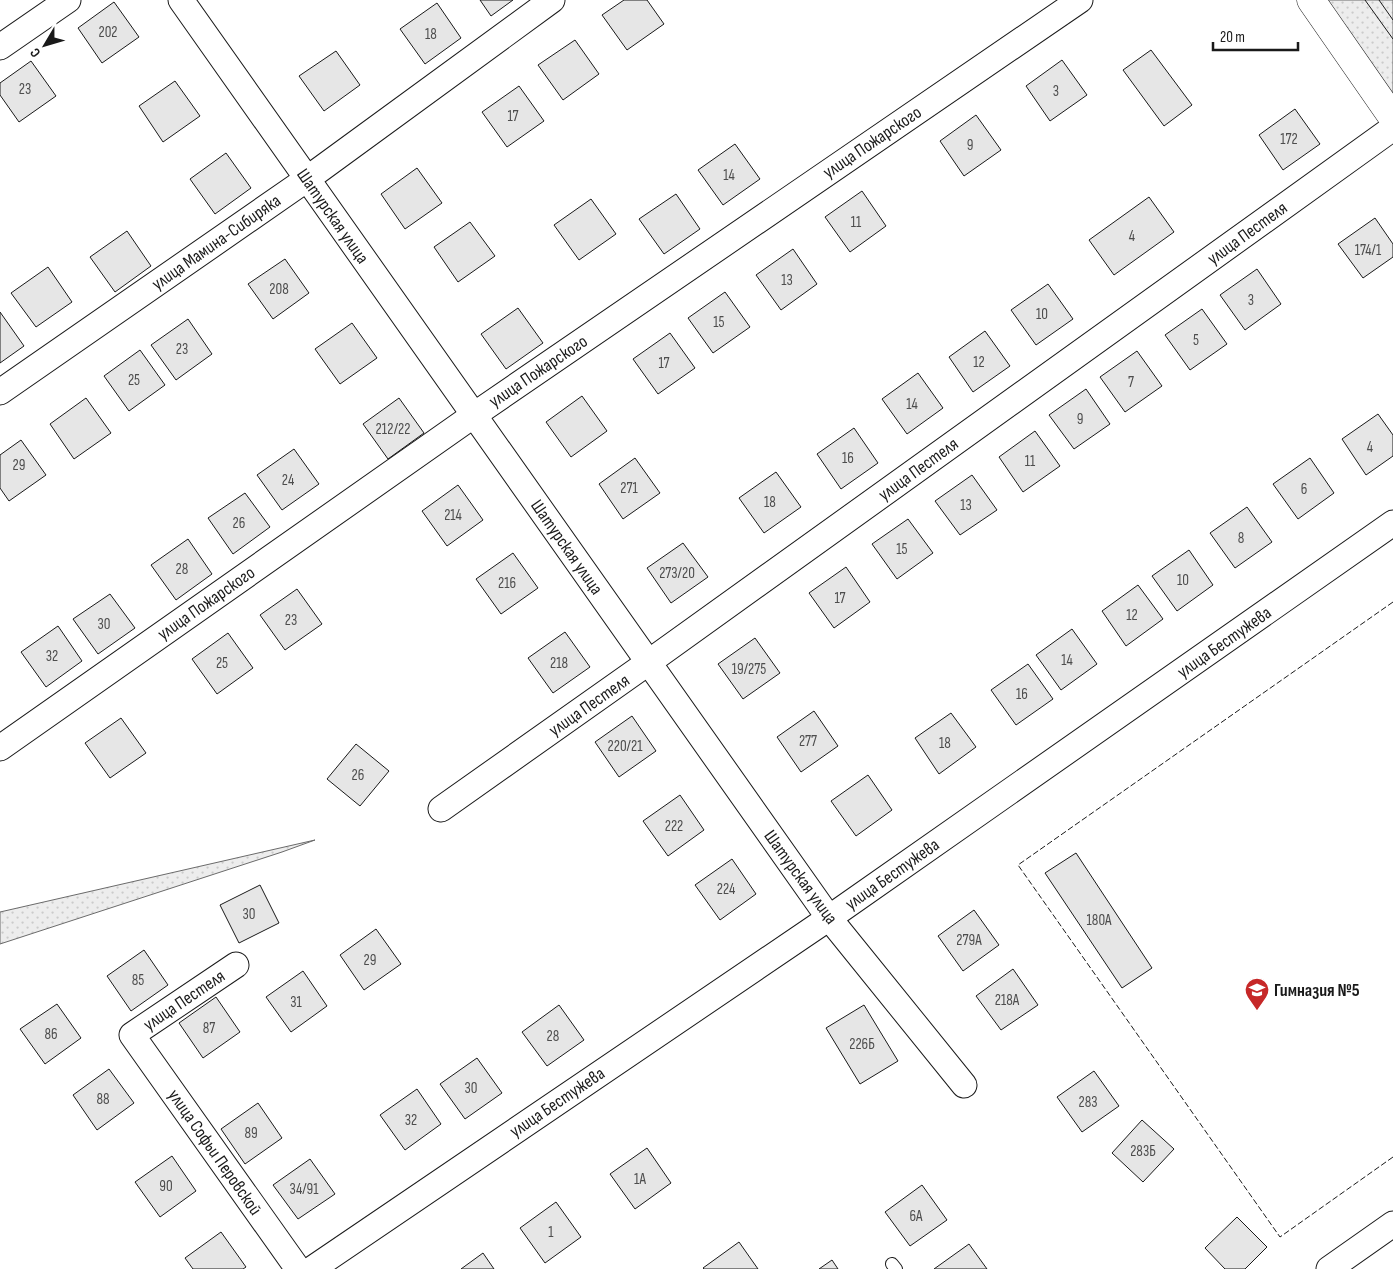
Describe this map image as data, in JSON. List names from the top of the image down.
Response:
{
  "streets": {
    "street": [
      "улица Пожарского",
      "Шатурская улица",
      "улица Пестеля",
      "улица Мамина-Сибиряка",
      "улица Бестужева",
      "улица Софьи Перовской"
    ]
  },
  "crossings": [
    ["улица Пожарского", "Шатурская улица"],
    ["Шатурская улица", "улица Пестеля"],
    ["Шатурская улица", "улица Мамина-Сибиряка"],
    ["Шатурская улица", "улица Бестужева"],
    ["улица Пестеля", "улица Софьи Перовской"]
  ],
  "places": {
    "school or university": ["Гимназия №5"]
  },
  "house_numbers": [
    "202",
    "18",
    "23",
    "3",
    "17",
    "172",
    "9",
    "14",
    "11",
    "4",
    "174/1",
    "13",
    "208",
    "3",
    "10",
    "15",
    "5",
    "23",
    "12",
    "17",
    "25",
    "7",
    "14",
    "9",
    "212/22",
    "4",
    "16",
    "11",
    "29",
    "24",
    "271",
    "6",
    "18",
    "13",
    "214",
    "26",
    "8",
    "15",
    "28",
    "273/20",
    "10",
    "216",
    "17",
    "12",
    "23",
    "30",
    "32",
    "14",
    "25",
    "218",
    "19/275",
    "16",
    "277",
    "18",
    "220/21",
    "26",
    "222",
    "224",
    "30",
    "180А",
    "279А",
    "29",
    "85",
    "218А",
    "31",
    "87",
    "86",
    "28",
    "226Б",
    "30",
    "88",
    "283",
    "32",
    "89",
    "283Б",
    "1А",
    "90",
    "34/91",
    "6А",
    "1"
  ],
  "scale_bar": "20 m",
  "north": "bottom left"
}
